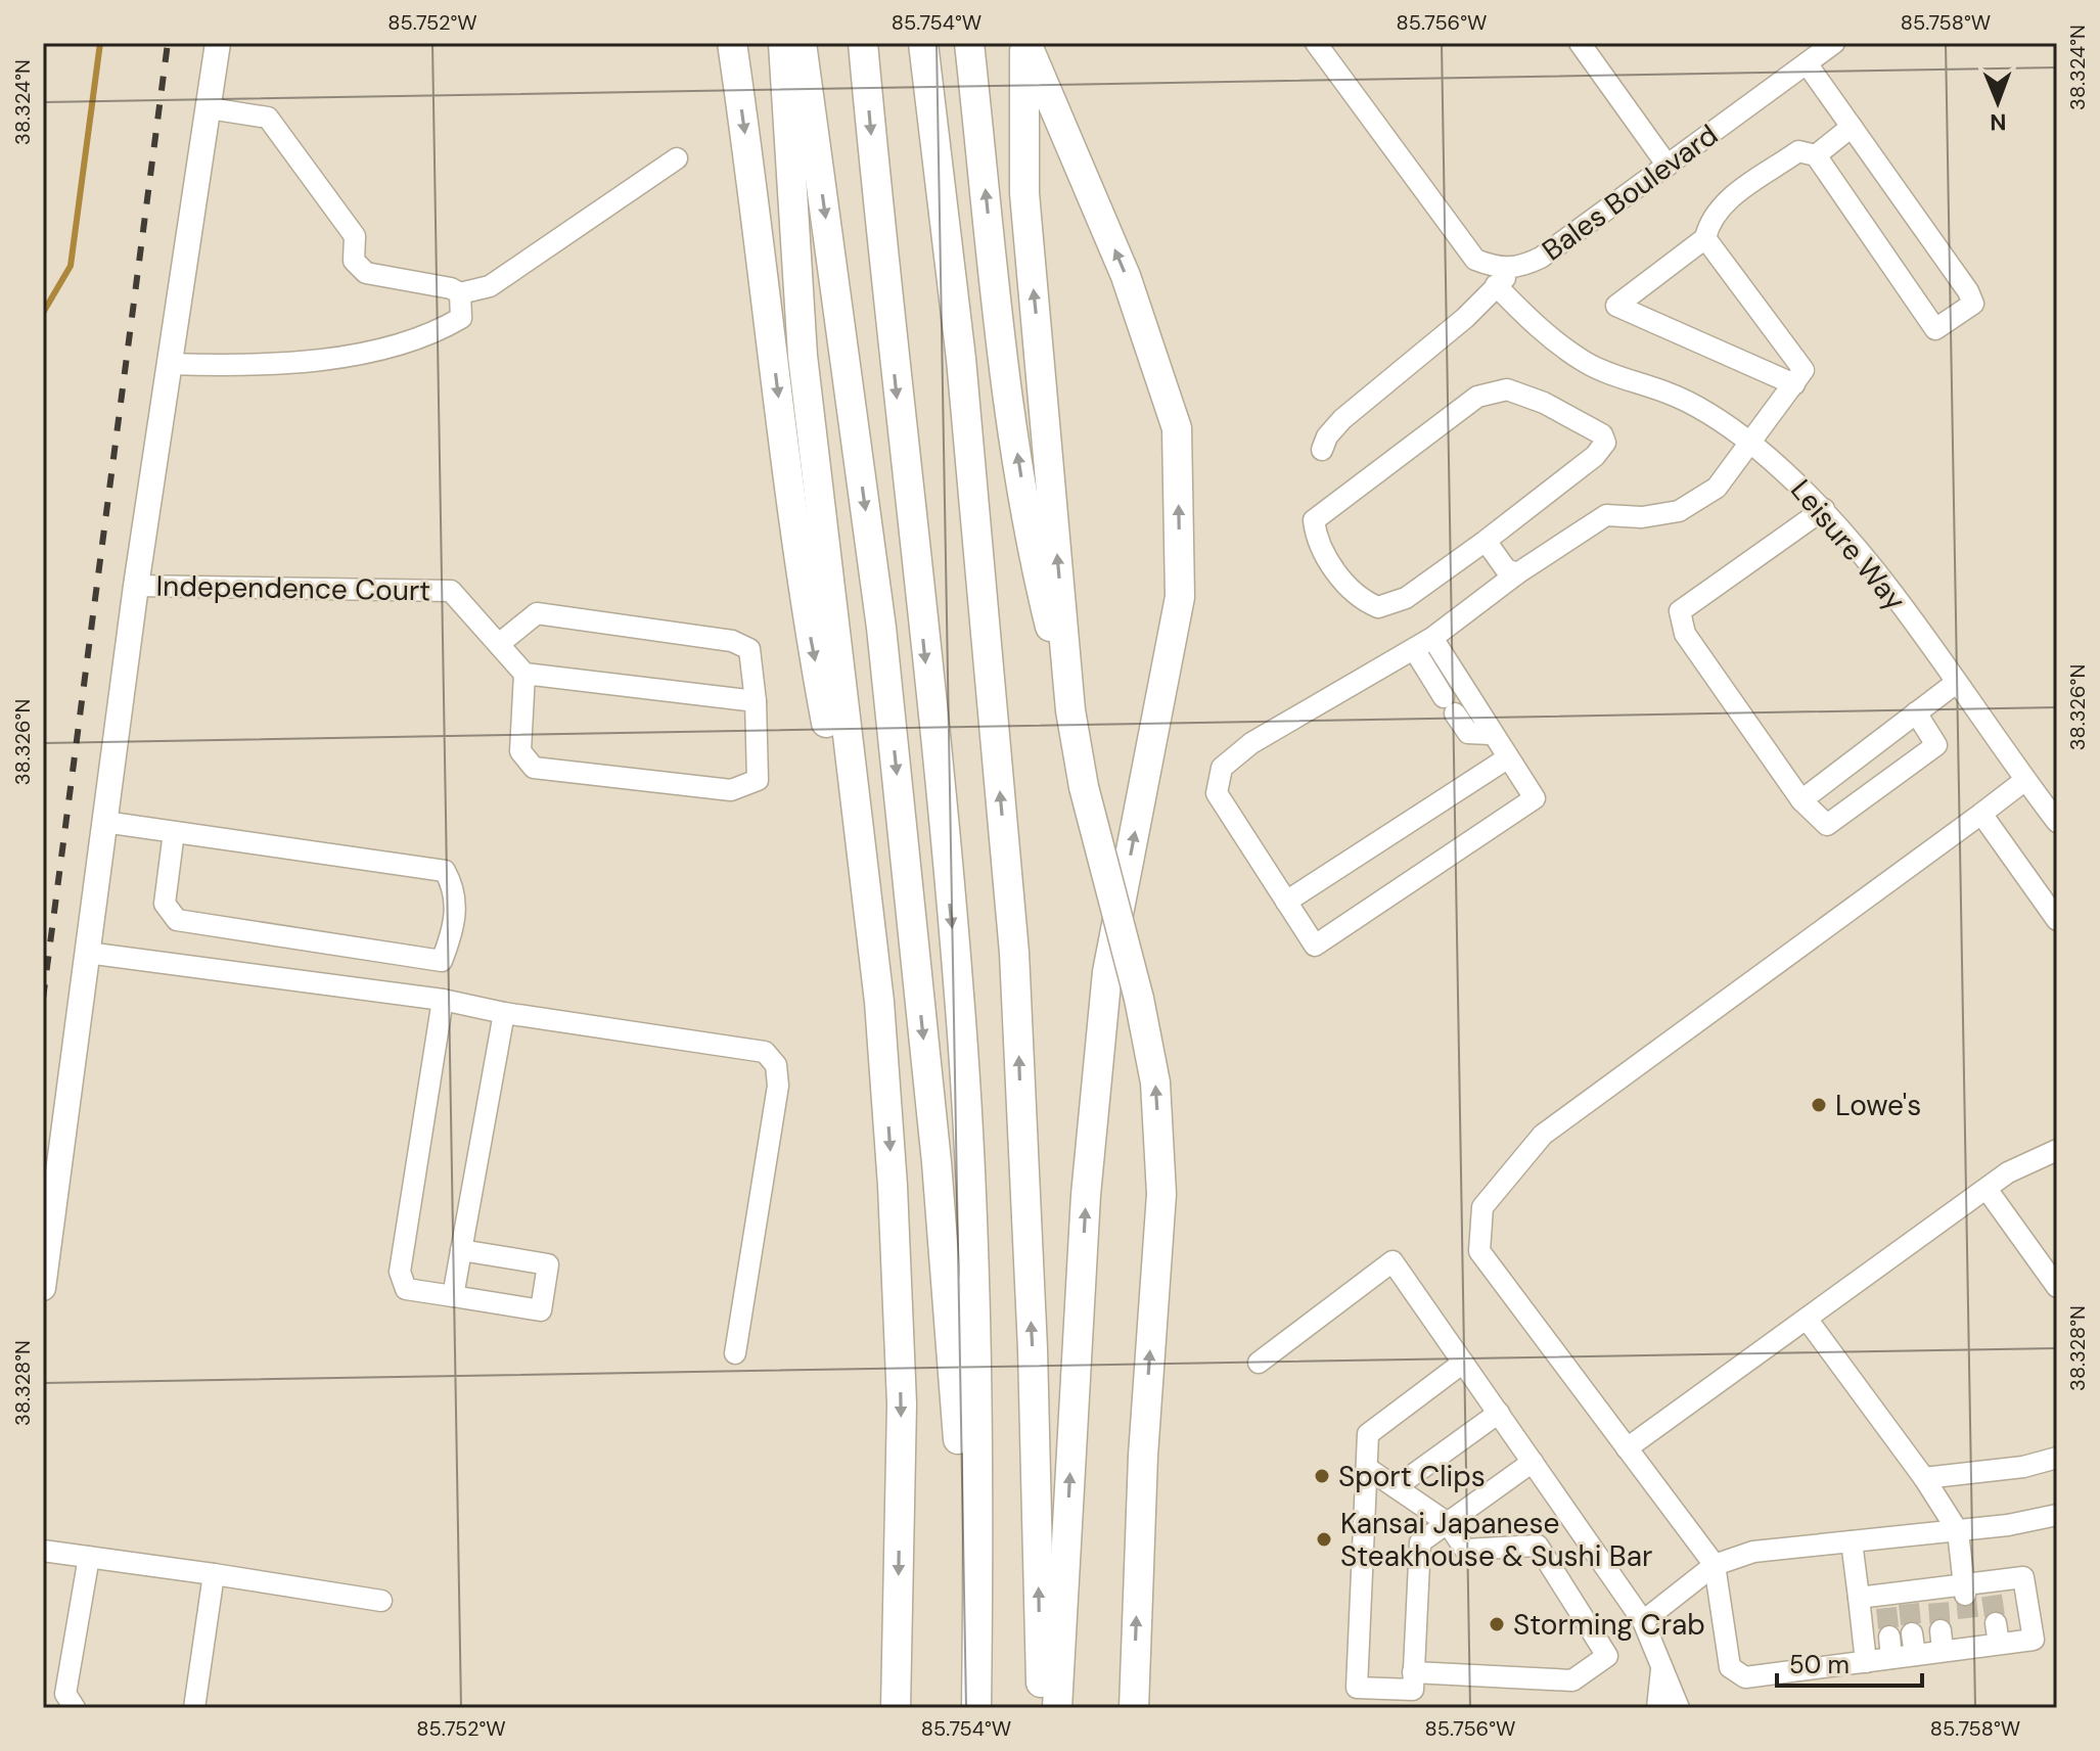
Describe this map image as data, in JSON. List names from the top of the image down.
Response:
{
  "streets": {
    "street": ["Bales Boulevard", "Leisure Way", "Independence Court"]
  },
  "places": [
    "Lowe's",
    "Sport Clips",
    "Kansai Japanese Steakhouse & Sushi Bar",
    "Storming Crab"
  ],
  "scale_bar": "50 m",
  "north": "bottom",
  "coordinates": [
    "85.752°W",
    "85.754°W",
    "85.756°W",
    "85.758°W",
    "38.324°N",
    "38.326°N",
    "38.328°N"
  ]
}
